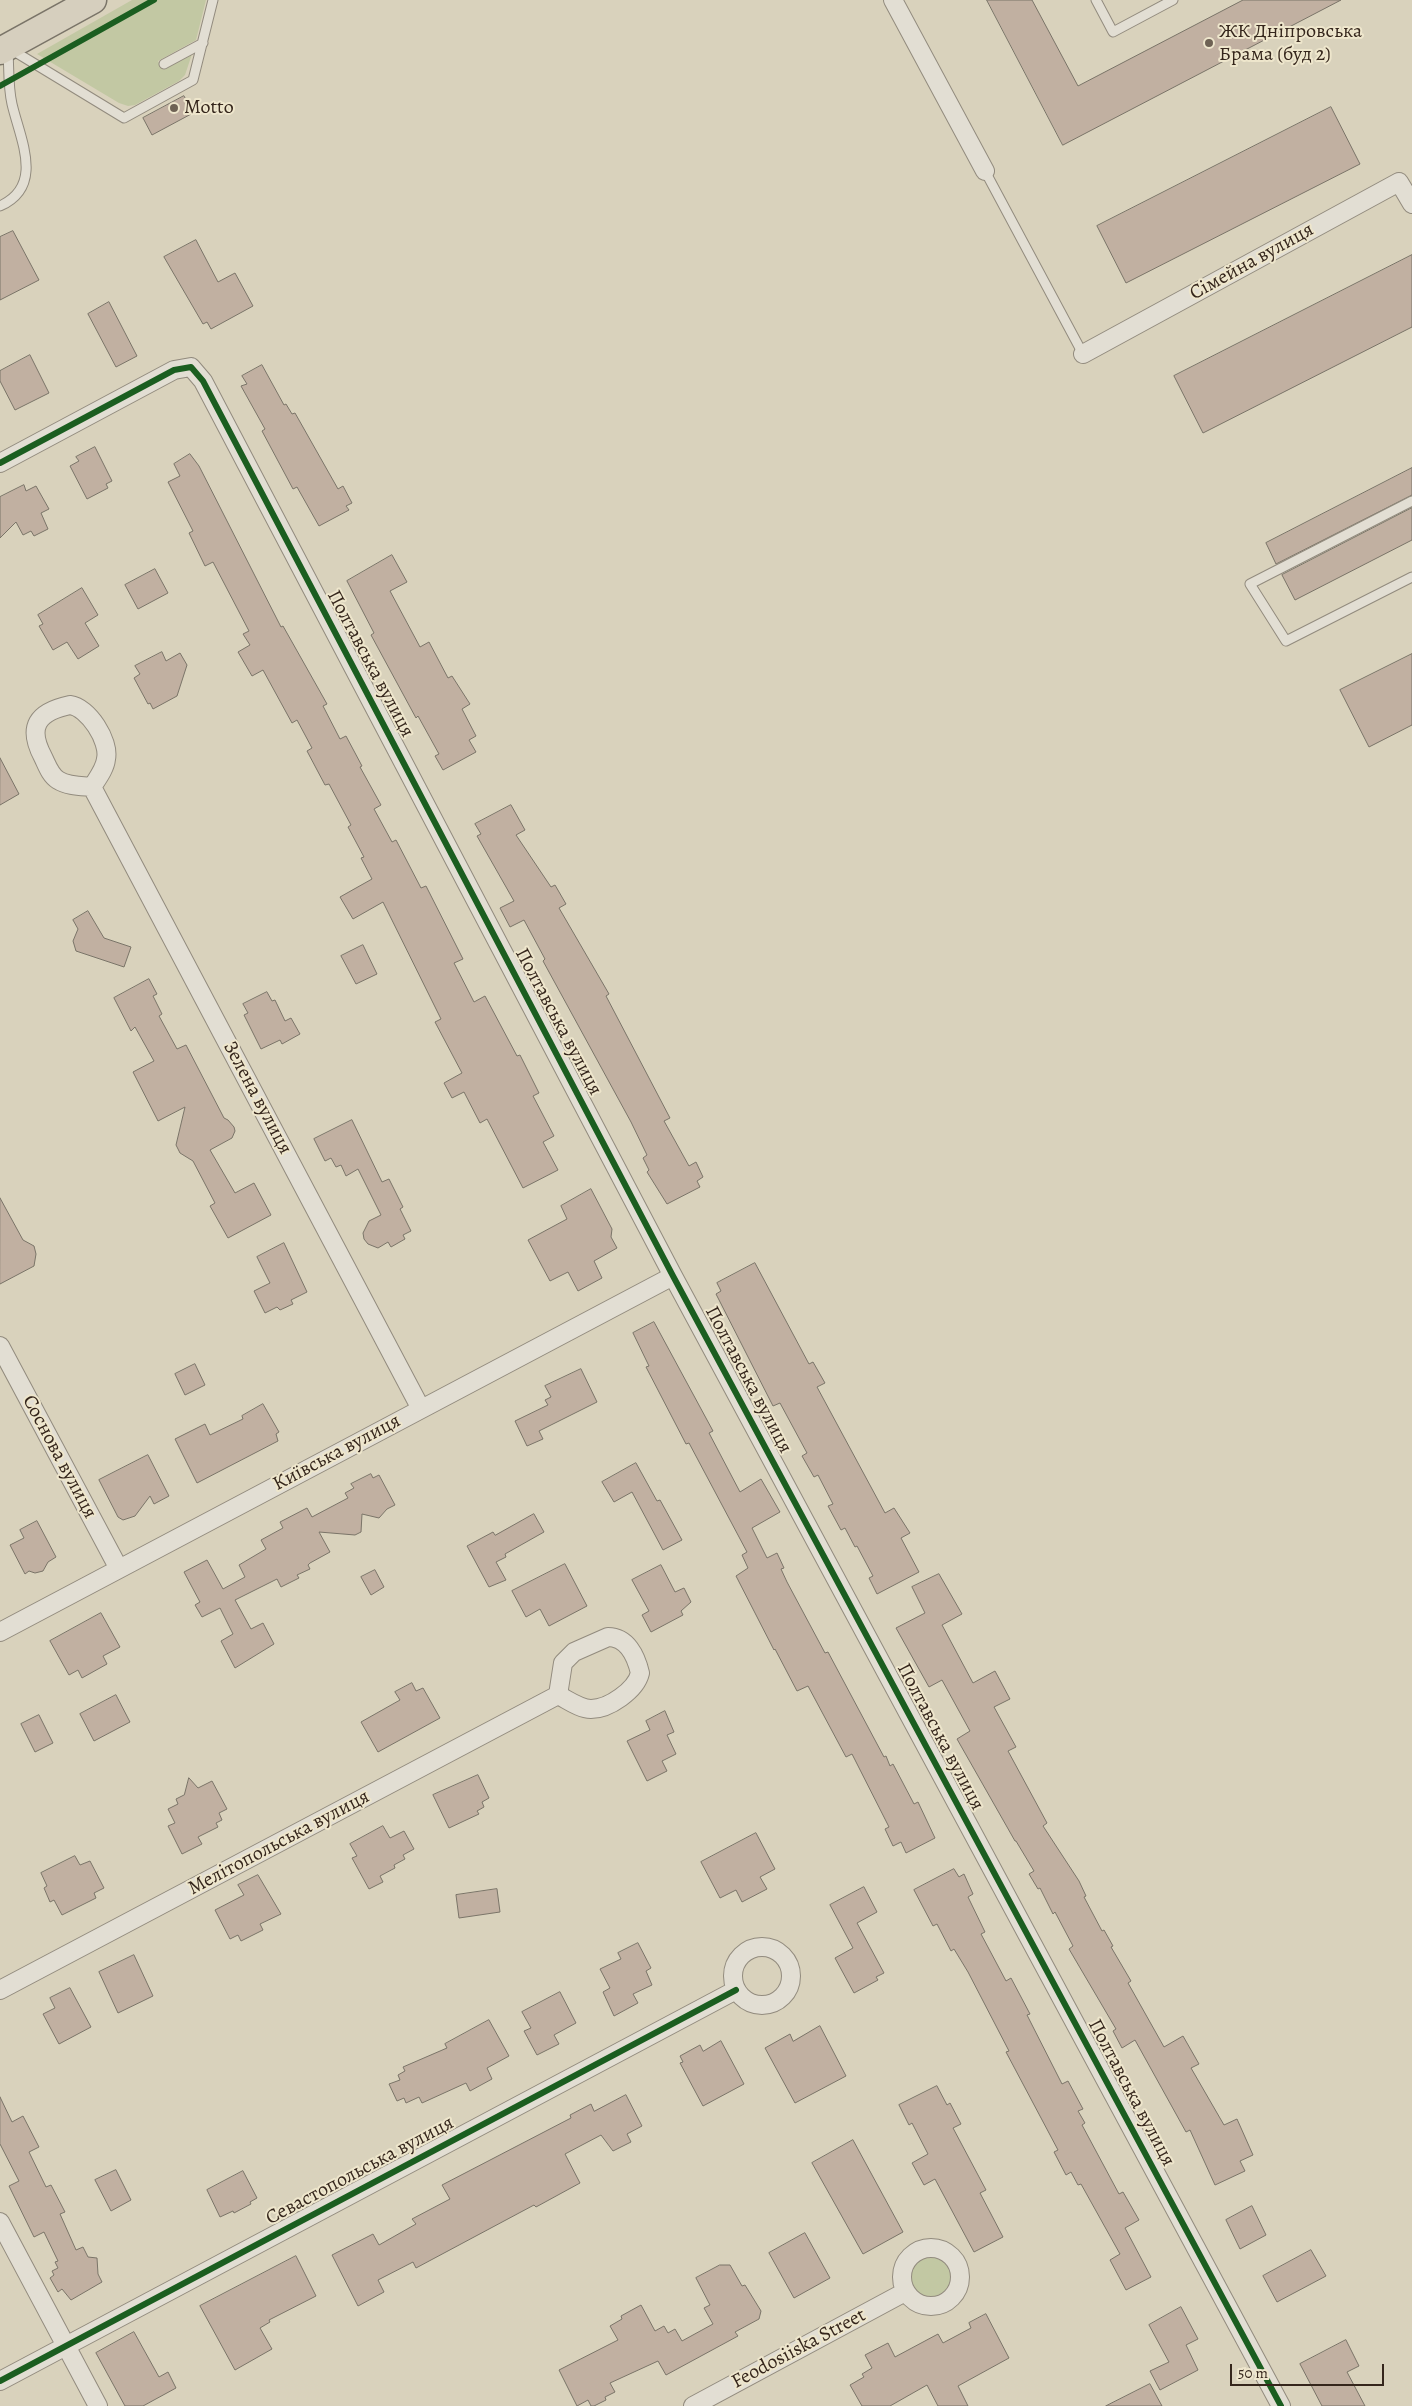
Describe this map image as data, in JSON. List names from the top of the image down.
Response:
{
  "streets": {
    "street": [
      "Сімейна вулиця",
      "Полтавська вулиця",
      "Зелена вулиця",
      "Київська вулиця",
      "Соснова вулиця",
      "Мелітопольська вулиця",
      "Севастопольська вулиця",
      "Feodosiiska Street"
    ]
  },
  "crossings": [
    ["Полтавська вулиця", "Київська вулиця"],
    ["Зелена вулиця", "Київська вулиця"],
    ["Київська вулиця", "Соснова вулиця"]
  ],
  "places": ["ЖК Дніпровська Брама (буд 2)", "Motto"],
  "scale_bar": "50 m"
}
